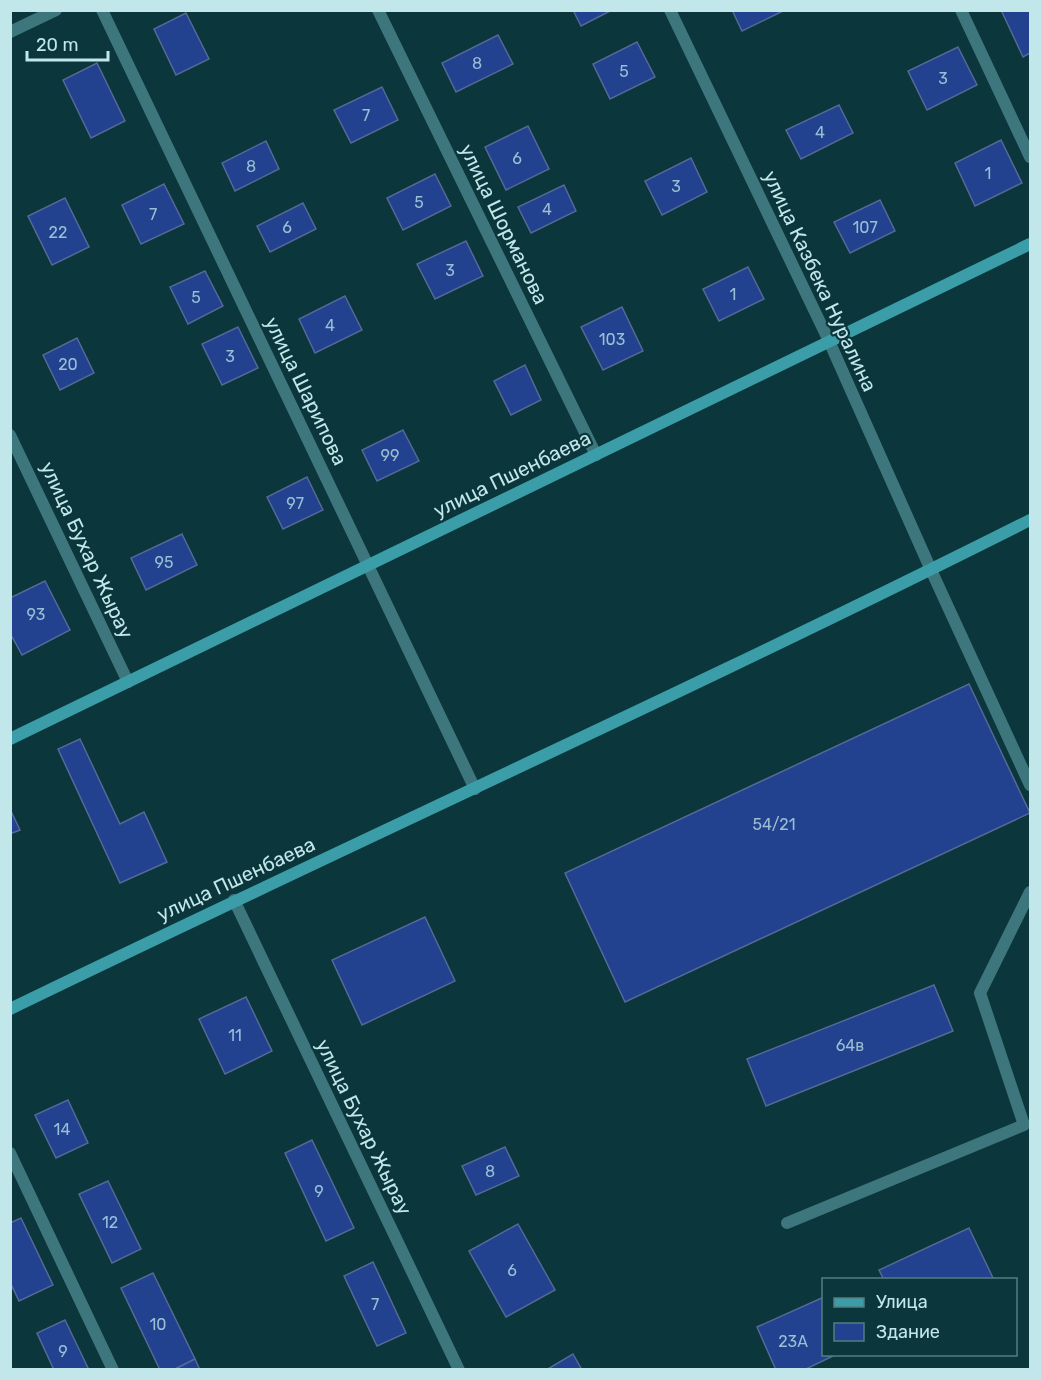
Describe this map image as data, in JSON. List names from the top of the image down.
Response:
{
  "streets": {
    "street": [
      "улица Шорманова",
      "улица Казбека Нуралина",
      "улица Шарипова",
      "улица Пшенбаева",
      "улица Бухар Жырау"
    ]
  },
  "crossings": [
    ["улица Шорманова", "улица Пшенбаева"],
    ["улица Казбека Нуралина", "улица Пшенбаева"],
    ["улица Шарипова", "улица Пшенбаева"],
    ["улица Пшенбаева", "улица Бухар Жырау"]
  ],
  "house_numbers": [
    "8",
    "5",
    "3",
    "7",
    "4",
    "6",
    "8",
    "1",
    "3",
    "5",
    "4",
    "7",
    "6",
    "107",
    "22",
    "3",
    "1",
    "5",
    "4",
    "103",
    "3",
    "20",
    "99",
    "97",
    "95",
    "93",
    "54/21",
    "11",
    "64в",
    "14",
    "8",
    "9",
    "12",
    "6",
    "7",
    "10",
    "23А",
    "9"
  ],
  "legend": ["Улица", "Здание"],
  "scale_bar": "20 m"
}
